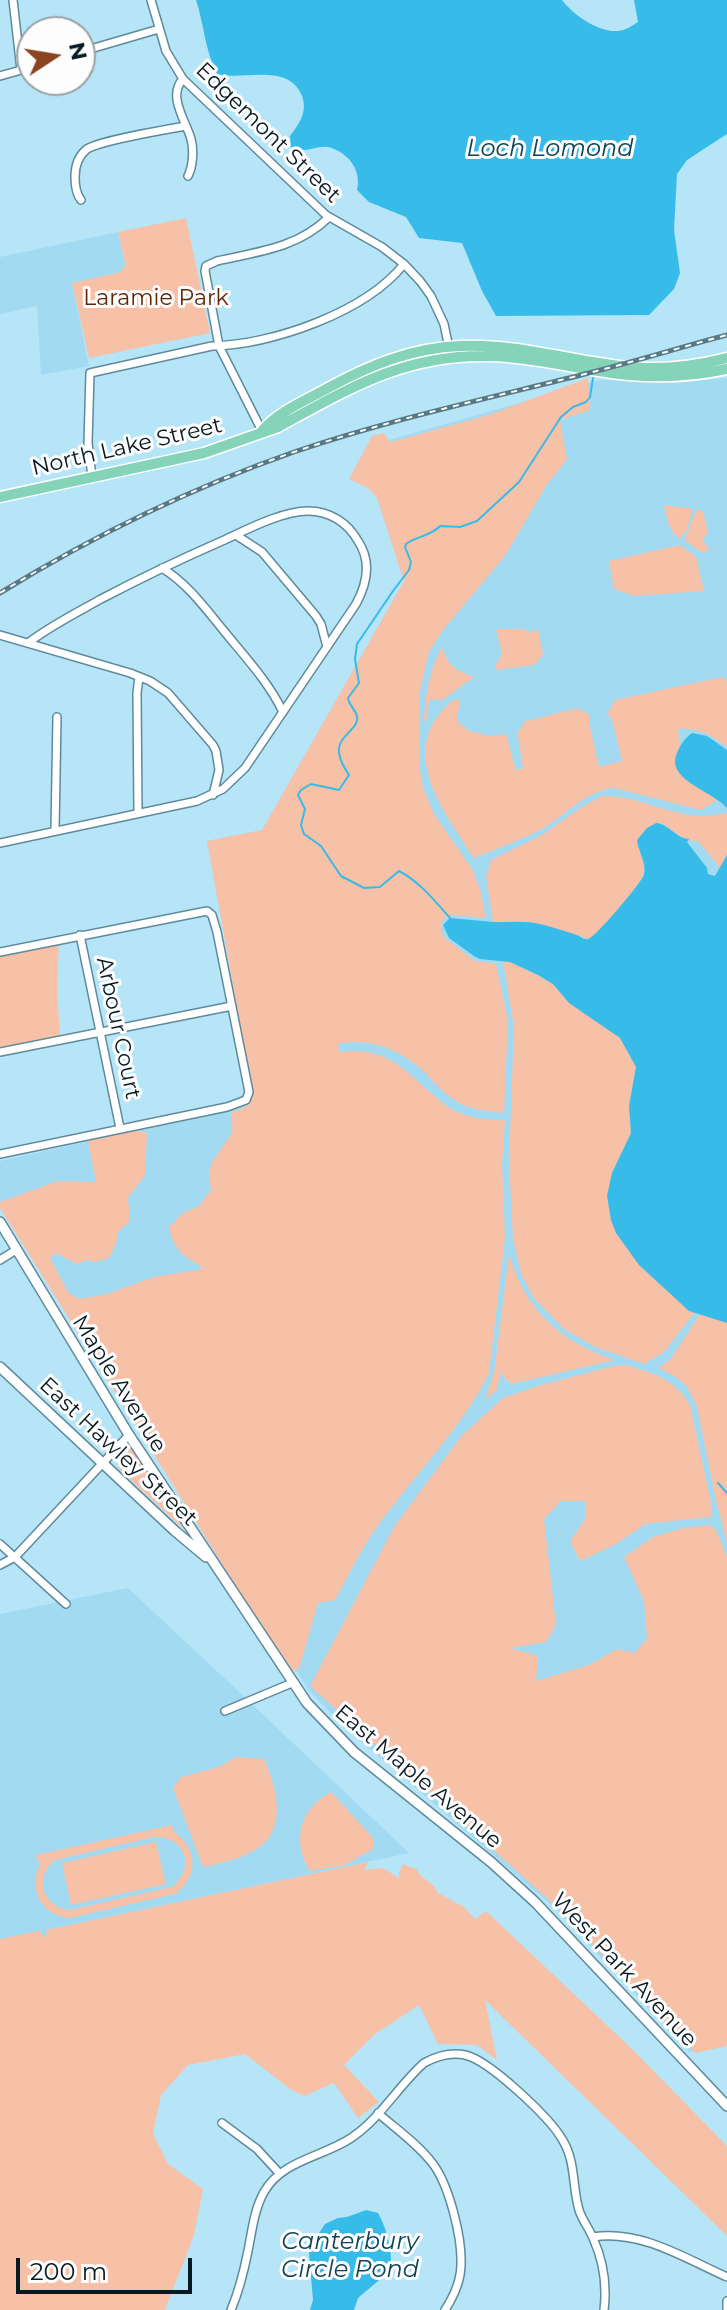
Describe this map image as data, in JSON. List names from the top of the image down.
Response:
{
  "streets": {
    "main road": [
      "North Lake Street",
      "Maple Avenue",
      "East Hawley Street",
      "East Maple Avenue",
      "West Park Avenue"
    ],
    "street": ["Edgemont Street", "Arbour Court"]
  },
  "crossings": [
    ["Edgemont Street", "North Lake Street"],
    ["Maple Avenue", "East Hawley Street"],
    ["Maple Avenue", "East Maple Avenue"],
    ["East Hawley Street", "East Maple Avenue"],
    ["East Maple Avenue", "West Park Avenue"]
  ],
  "water": ["Loch Lomond", "Canterbury Circle Pond"],
  "parks": ["Laramie Park"],
  "scale_bar": "200 m",
  "north": "right"
}
